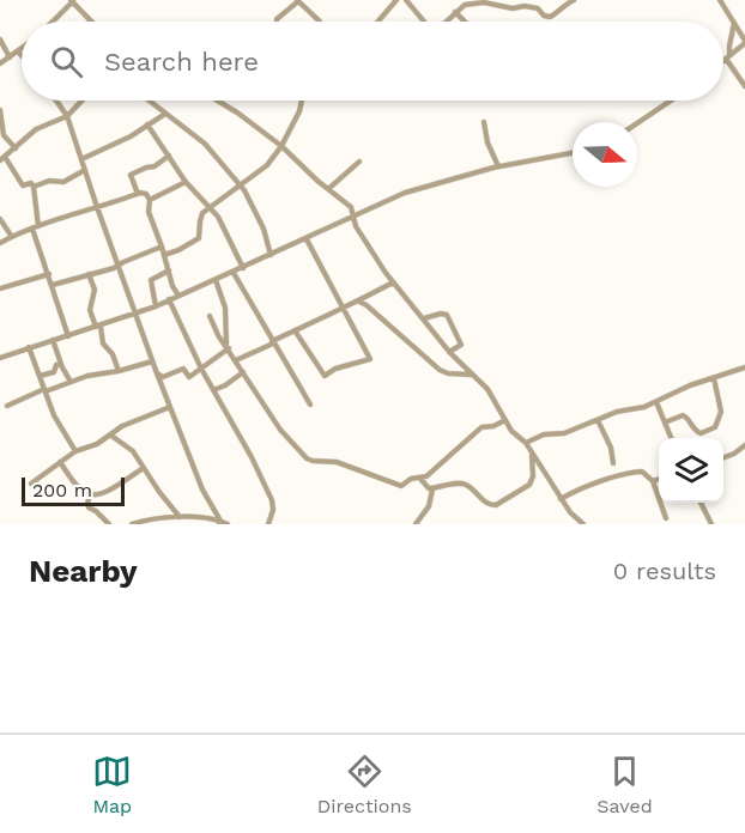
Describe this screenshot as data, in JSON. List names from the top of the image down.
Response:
{
  "scale_bar": "200 m",
  "north": "right",
  "page": {
    "search": "Search here",
    "scale": "200 m",
    "heading": ["Nearby", "0 results"],
    "nav": ["Map", "Directions", "Saved"]
  }
}
